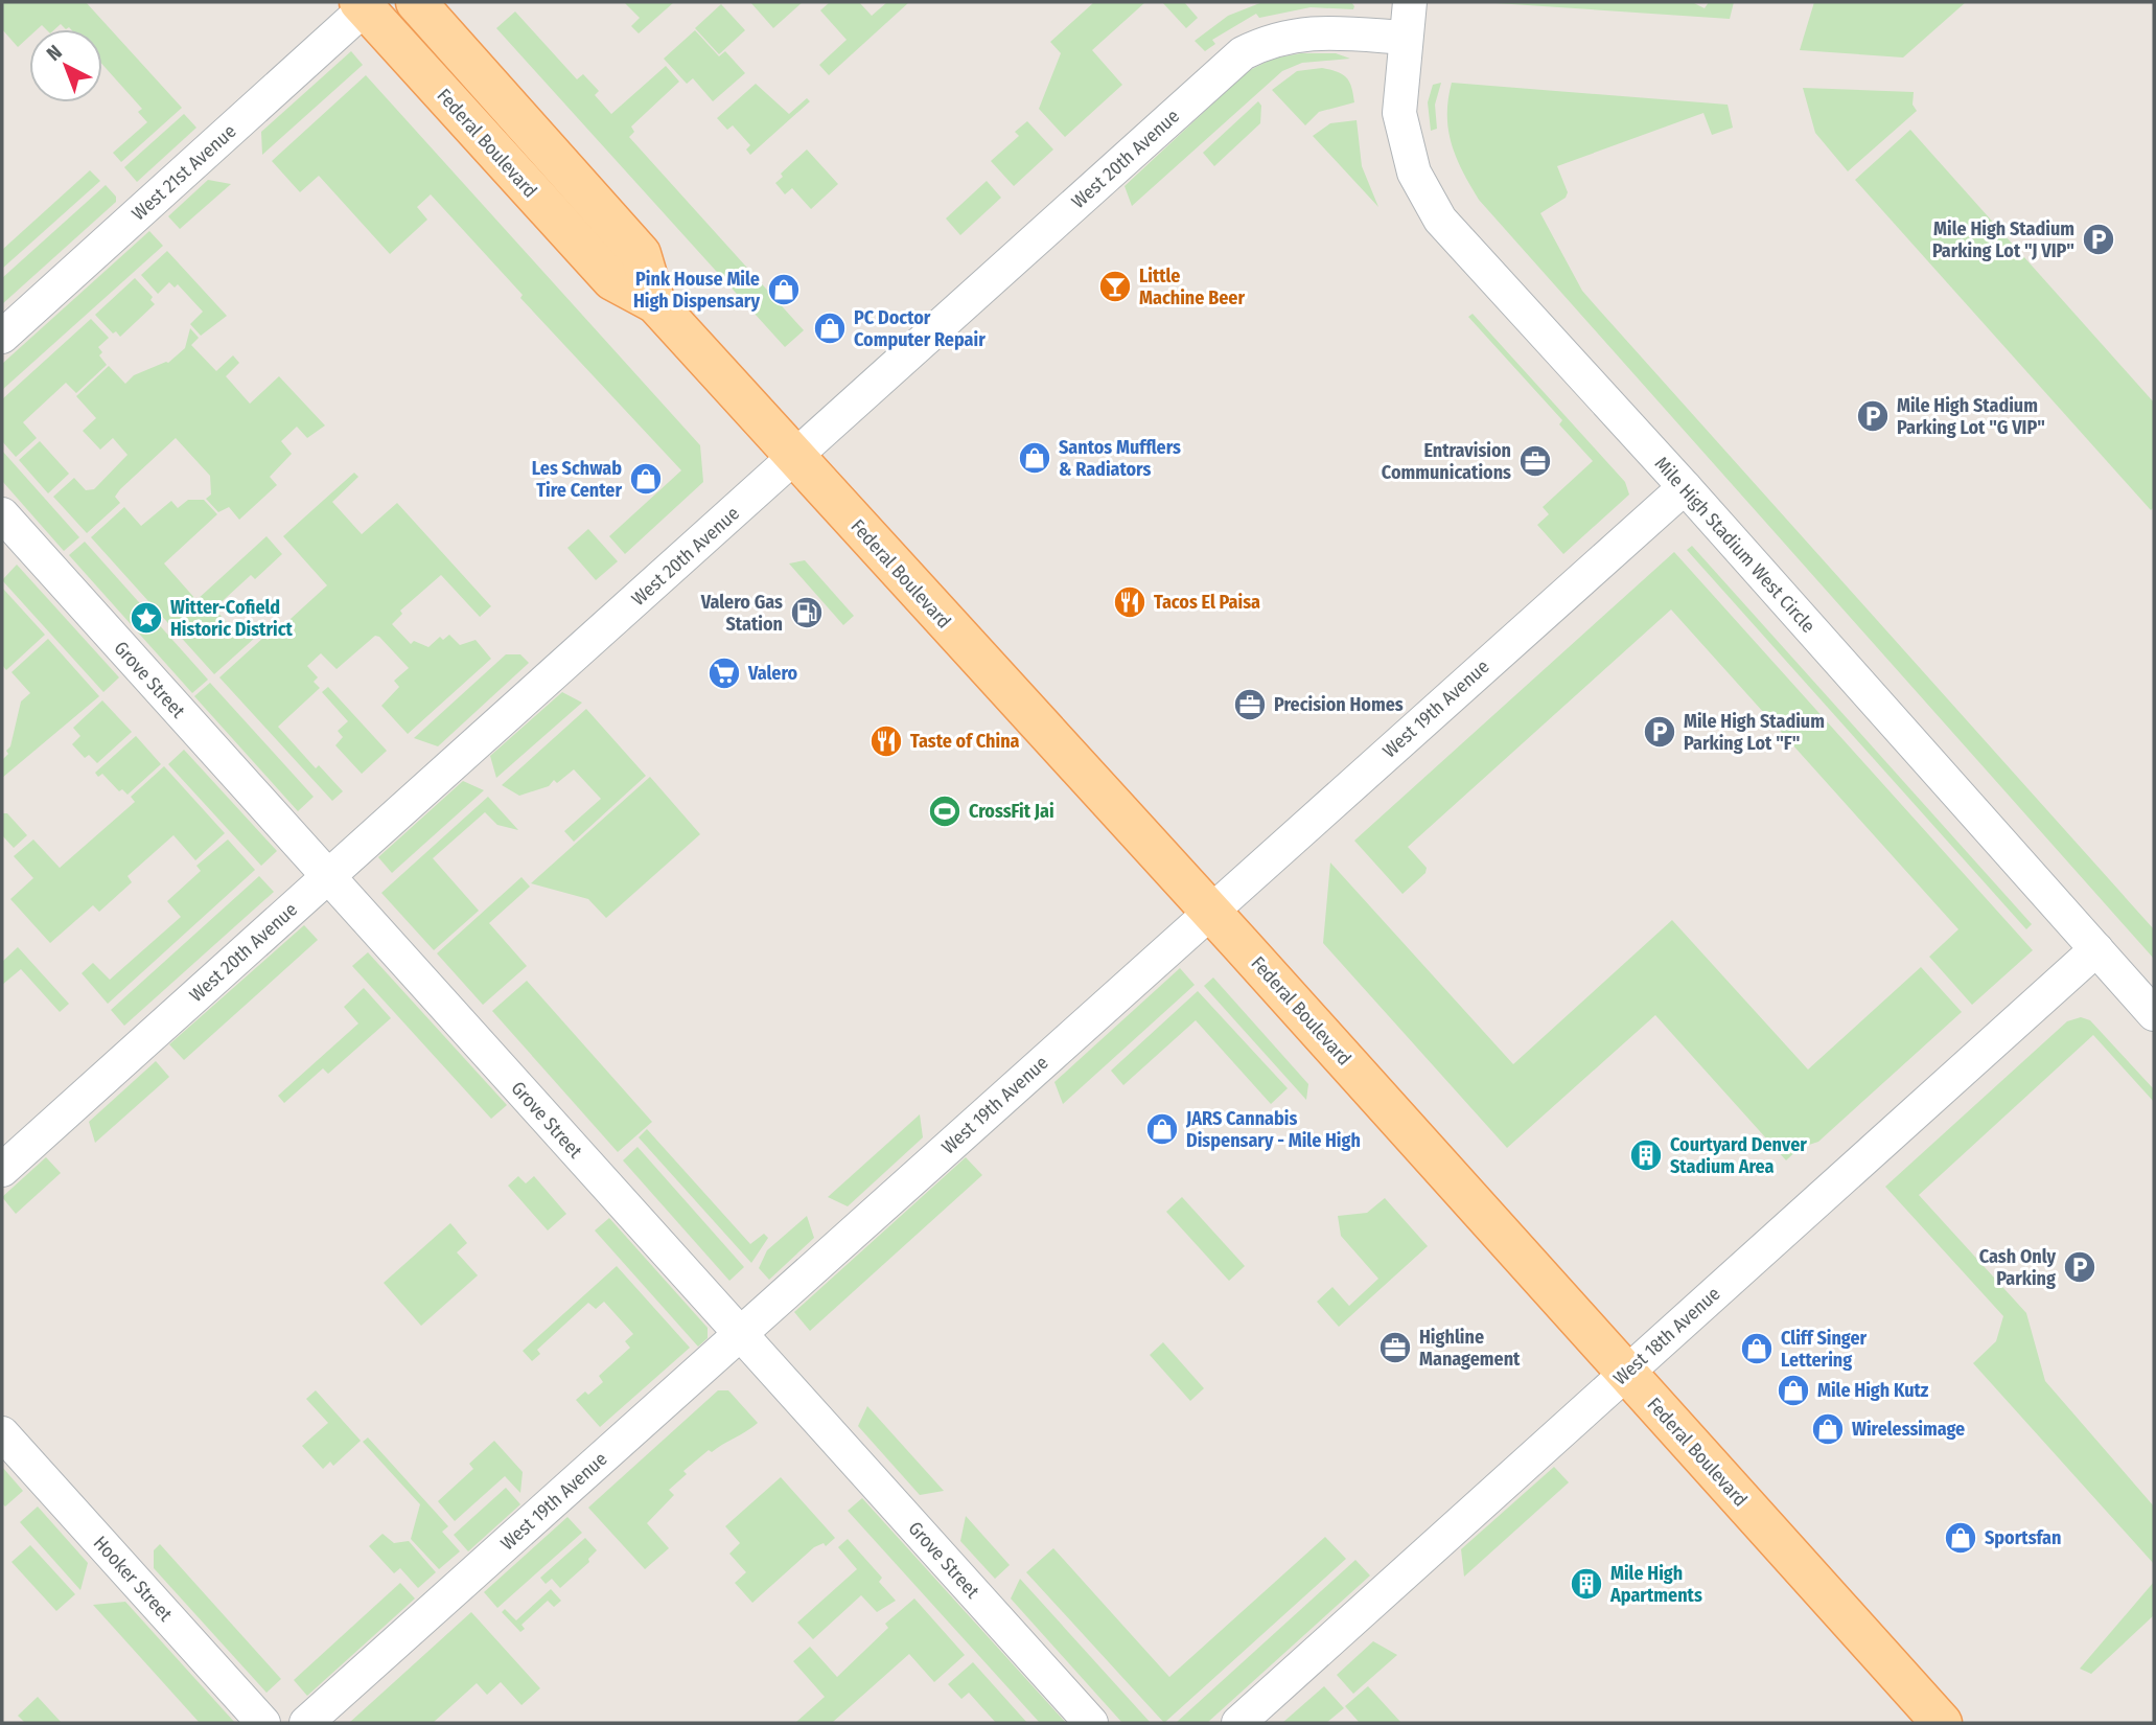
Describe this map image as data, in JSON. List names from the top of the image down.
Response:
{
  "streets": {
    "main road": ["Federal Boulevard"],
    "street": [
      "West 20th Avenue",
      "West 21st Avenue",
      "Mile High Stadium West Circle",
      "Grove Street",
      "West 19th Avenue",
      "West 18th Avenue",
      "Hooker Street"
    ]
  },
  "crossings": [
    ["Federal Boulevard", "West 20th Avenue"],
    ["Federal Boulevard", "West 21st Avenue"],
    ["Federal Boulevard", "West 19th Avenue"],
    ["Federal Boulevard", "West 18th Avenue"],
    ["West 20th Avenue", "Mile High Stadium West Circle"],
    ["West 20th Avenue", "Grove Street"],
    ["Mile High Stadium West Circle", "West 19th Avenue"],
    ["Mile High Stadium West Circle", "West 18th Avenue"],
    ["Grove Street", "West 19th Avenue"]
  ],
  "places": {
    "parking": [
      "Mile High Stadium Parking Lot \"J VIP\"",
      "Mile High Stadium Parking Lot \"G VIP\"",
      "Mile High Stadium Parking Lot \"F\"",
      "Cash Only Parking"
    ],
    "bar": ["Little Machine Beer"],
    "shop": [
      "Pink House Mile High Dispensary",
      "PC Doctor Computer Repair",
      "Santos Mufflers & Radiators",
      "Les Schwab Tire Center",
      "JARS Cannabis Dispensary - Mile High",
      "Cliff Singer Lettering",
      "Mile High Kutz",
      "Wirelessimage",
      "Sportsfan"
    ],
    "office": ["Entravision Communications", "Precision Homes", "Highline Management"],
    "restaurant": ["Tacos El Paisa", "Taste of China"],
    "fuel station": ["Valero Gas Station"],
    "place": ["Witter-Cofield Historic District"],
    "supermarket": ["Valero"],
    "sports": ["CrossFit Jai"],
    "building": ["Courtyard Denver Stadium Area", "Mile High Apartments"]
  },
  "north": "top left"
}
